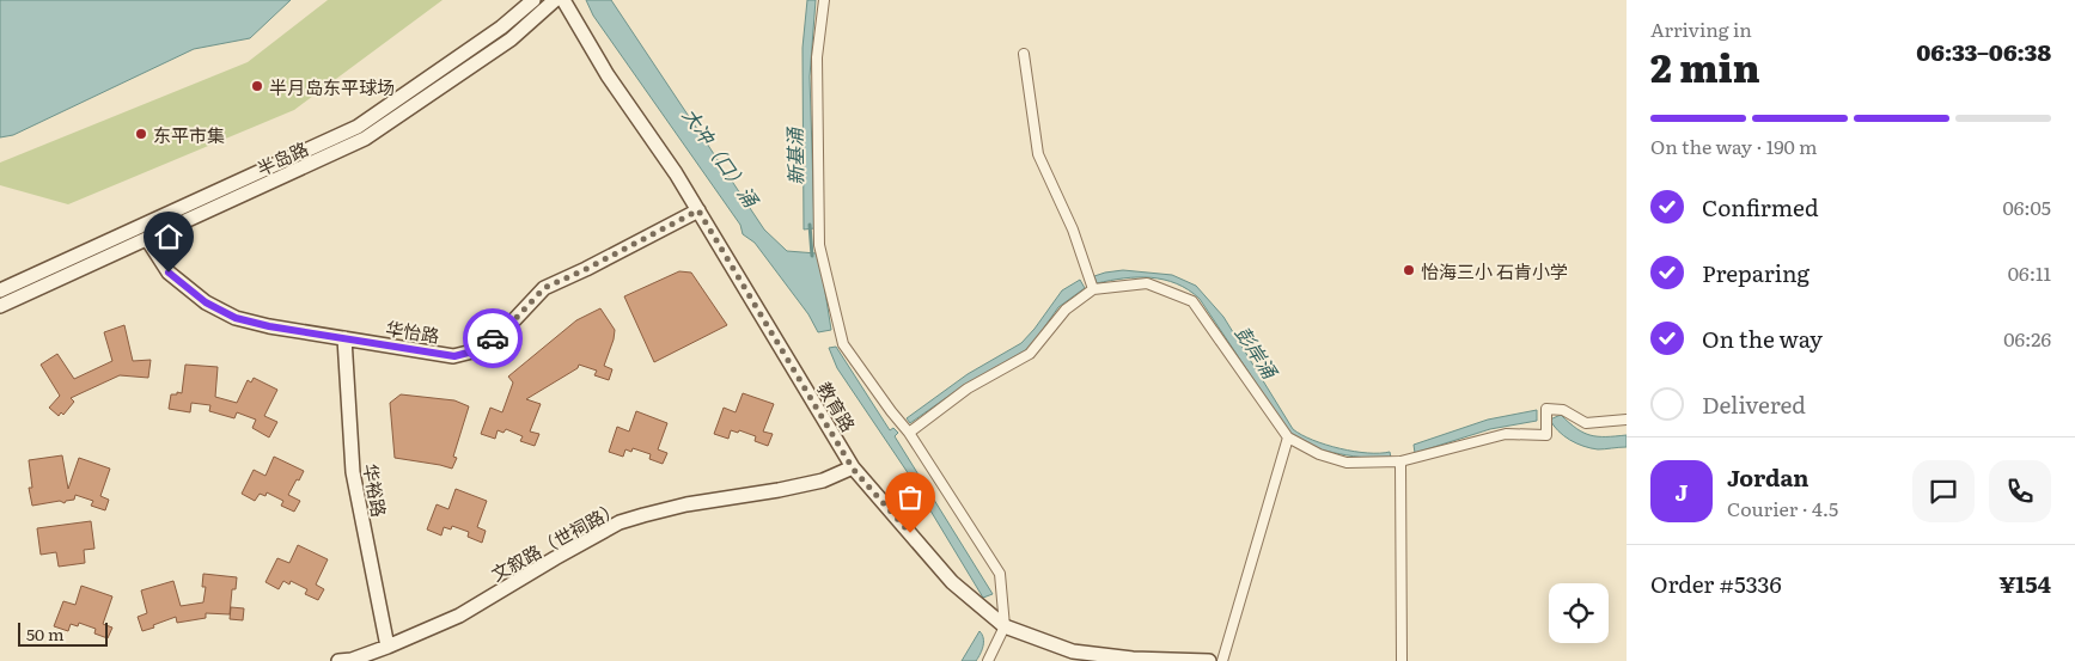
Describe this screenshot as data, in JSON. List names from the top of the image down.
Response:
{
  "streets": {
    "street": [
      "半岛路",
      "华怡路",
      "教育路",
      "华裕路",
      "文叙路（世祠路）"
    ]
  },
  "crossings": [
    ["半岛路", "华怡路"],
    ["华怡路", "教育路"],
    ["华怡路", "华裕路"],
    ["教育路", "文叙路（世祠路）"],
    ["华裕路", "文叙路（世祠路）"]
  ],
  "water": ["大冲（口）涌", "新基涌", "彭岸涌"],
  "places": ["半月岛东平球场", "东平市集", "怡海三小 石肯小学"],
  "scale_bar": "50 m",
  "page": {
    "heading": ["2 min", "Arriving in", "06:33–06:38"],
    "panel": [
      "Jordan",
      "Courier · 4.5",
      "Order #5336",
      "¥154"
    ],
    "bar": "On the way · 190 m",
    "list": [
      ["Confirmed", "06:05"],
      ["Preparing", "06:11"],
      ["On the way", "06:26"],
      "Delivered"
    ],
    "round": "J",
    "scale": "50 m"
  }
}
